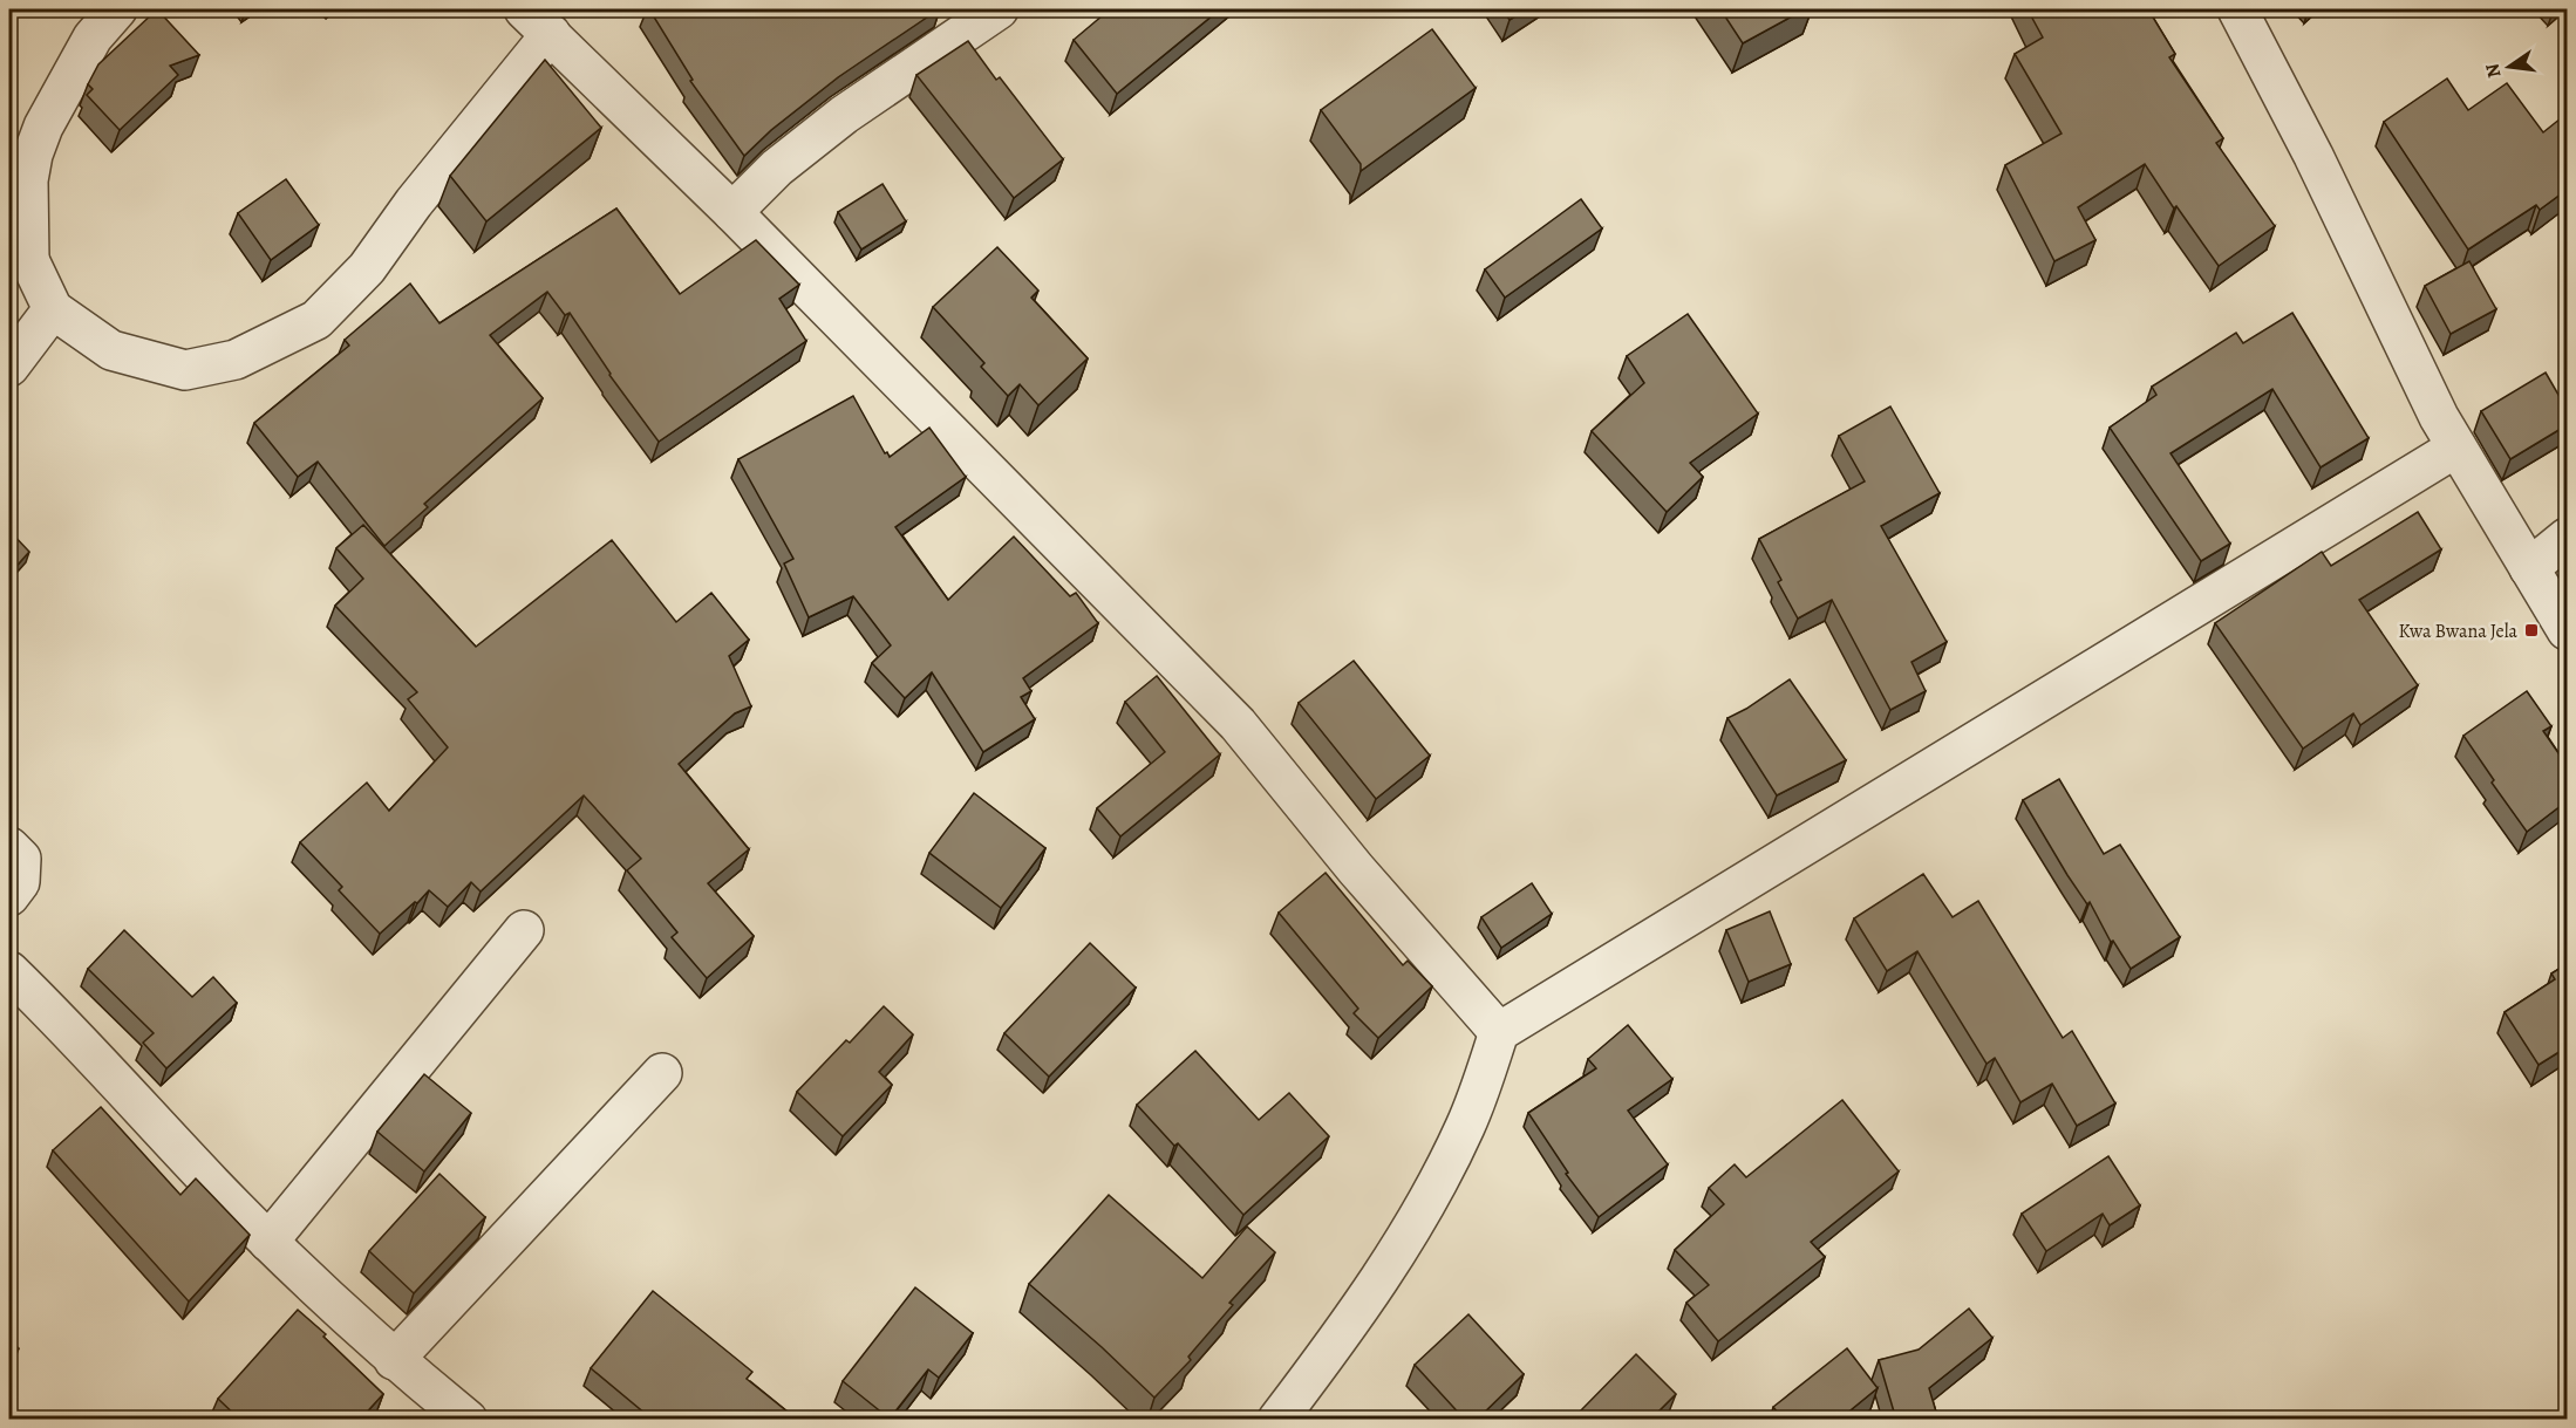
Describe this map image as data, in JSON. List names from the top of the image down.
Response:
{
  "places": {
    "transit": ["Kwa Bwana Jela"]
  },
  "north": "left"
}
